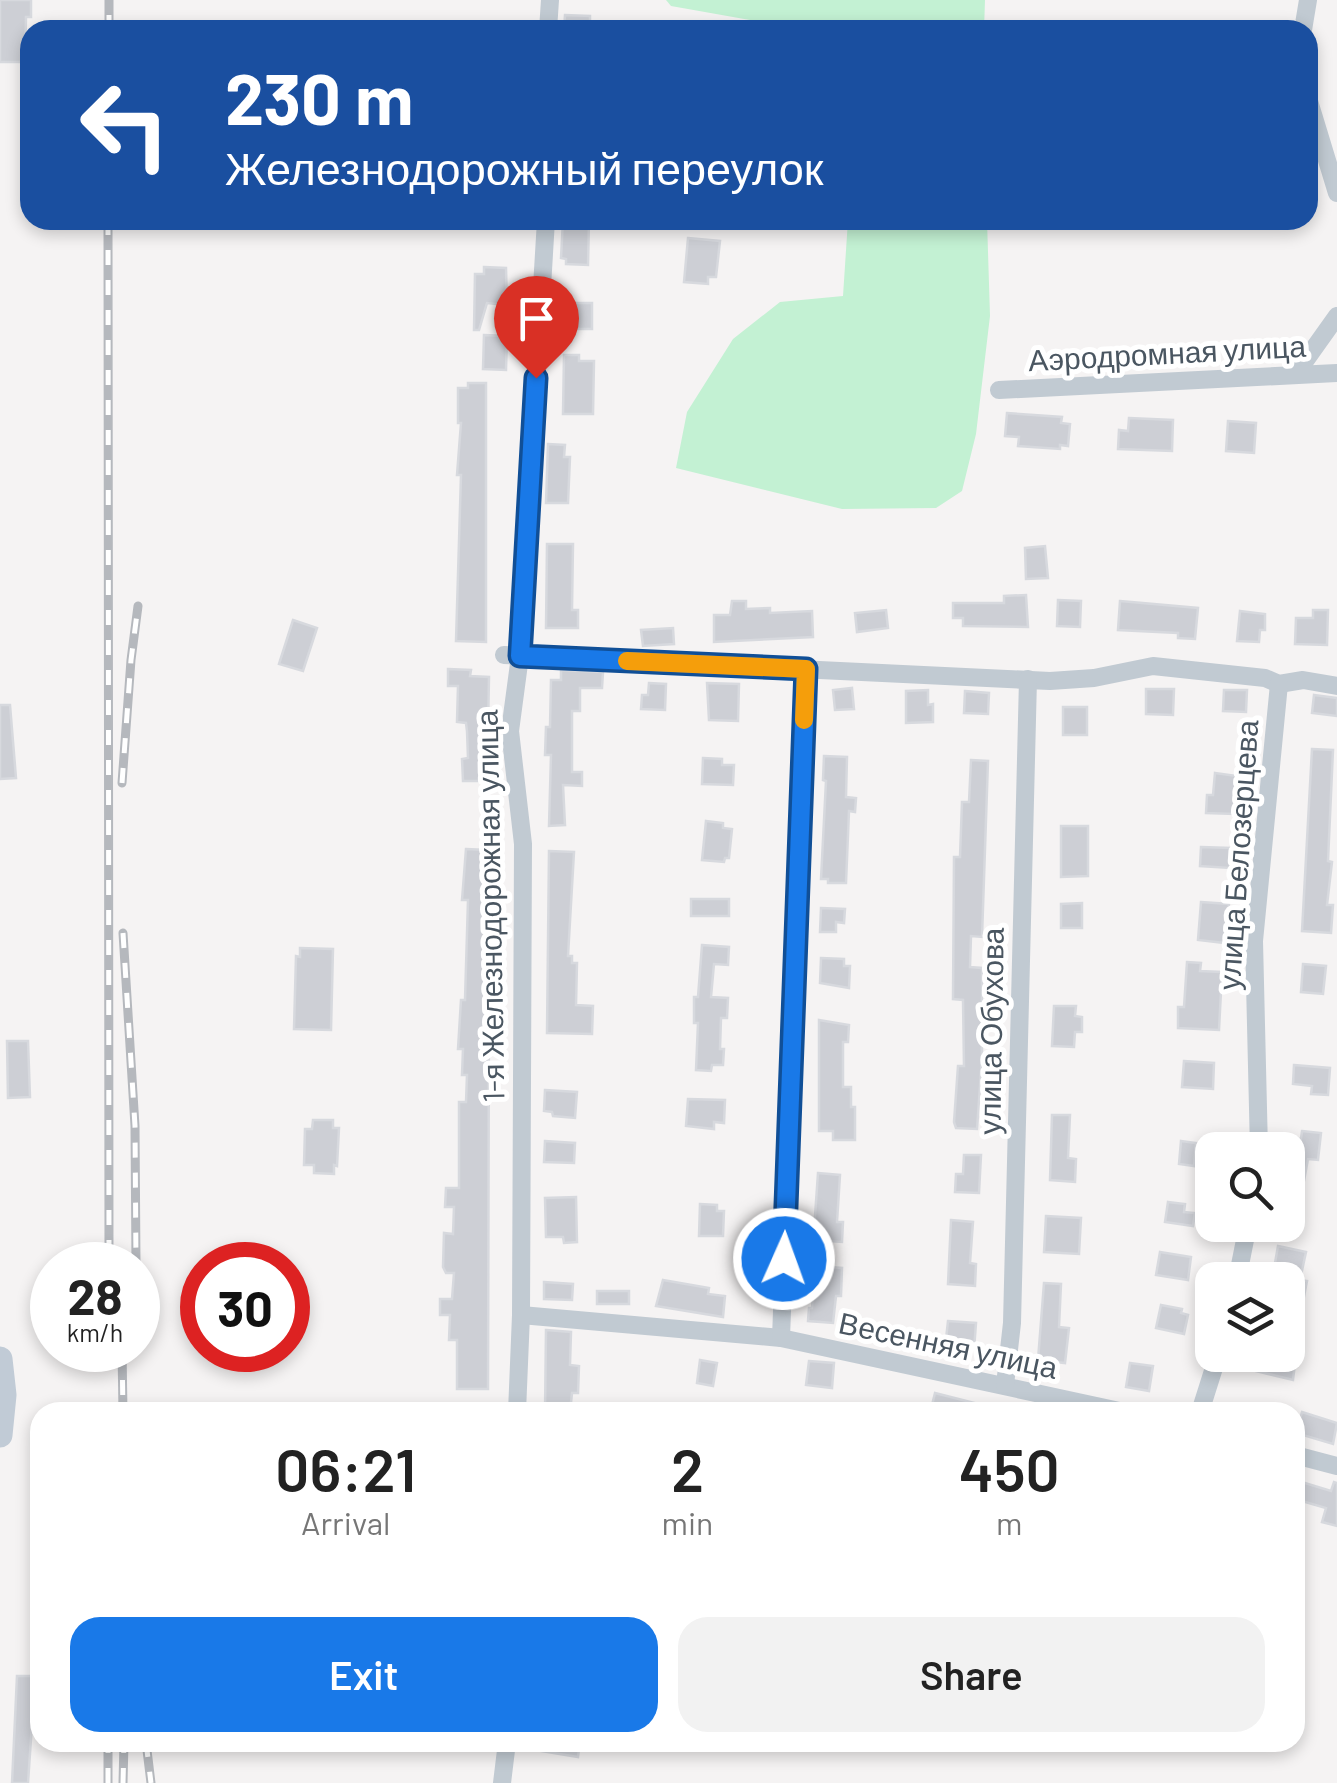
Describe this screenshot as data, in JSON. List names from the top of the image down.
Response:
{
  "streets": {
    "street": [
      "Аэродромная улица",
      "улица Белозерцева",
      "1-я Железнодорожная улица",
      "улица Обухова",
      "Весенняя улица"
    ]
  },
  "crossings": [
    ["1-я Железнодорожная улица", "Весенняя улица"],
    ["улица Обухова", "Весенняя улица"]
  ],
  "page": {
    "turn": ["230 m", "Железнодорожный переулок"],
    "speed": "28 km/h",
    "limit": "30",
    "eta": [
      "06:21",
      "Arrival",
      "2",
      "min",
      "450",
      "m"
    ],
    "buttons": ["Exit", "Share"]
  }
}
